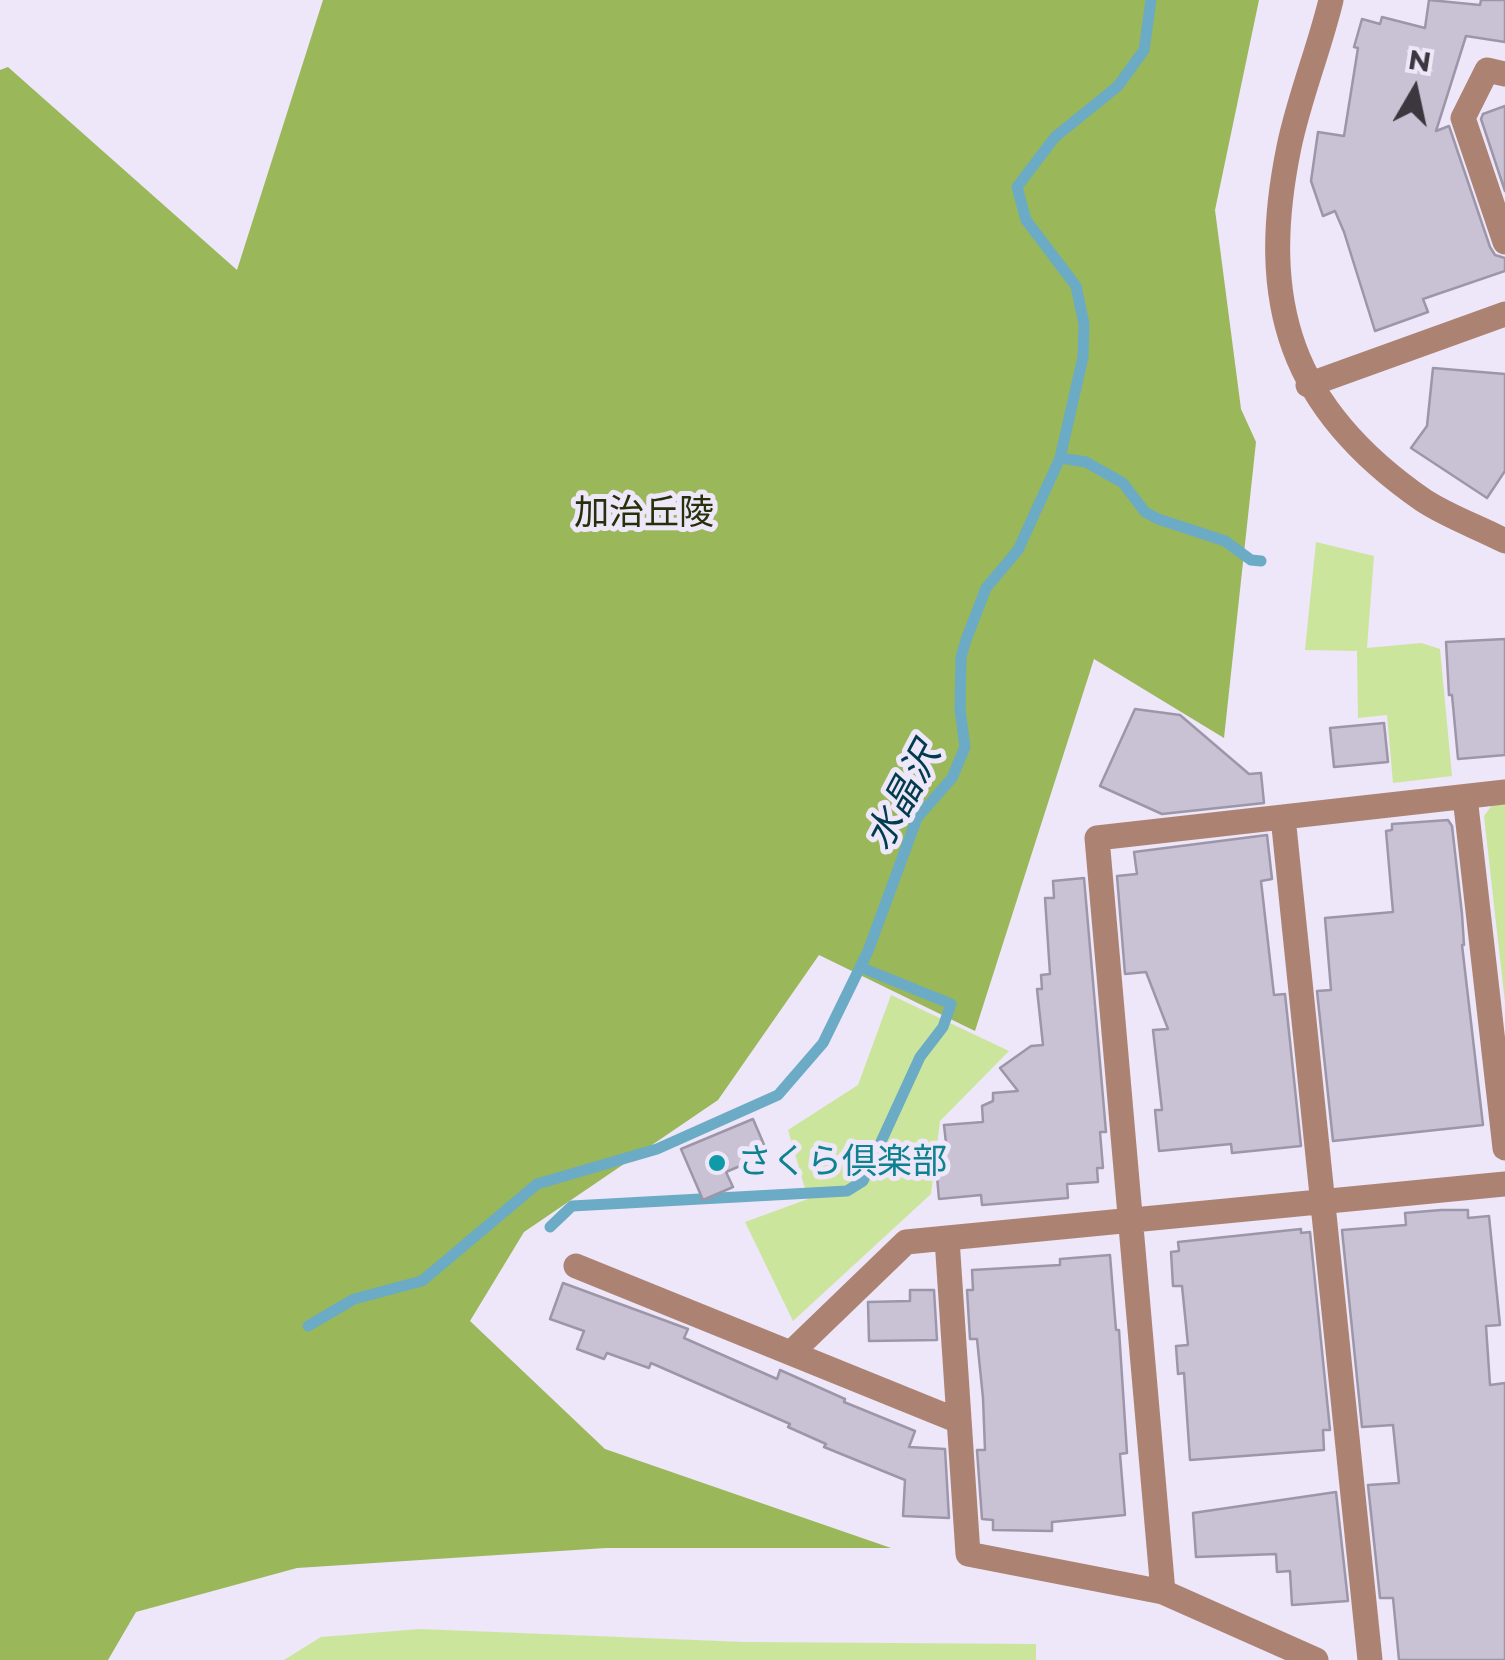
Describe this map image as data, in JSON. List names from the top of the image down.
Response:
{
  "water": ["水晶沢"],
  "parks": ["加治丘陵"],
  "places": ["さくら倶楽部"],
  "north": "top"
}
